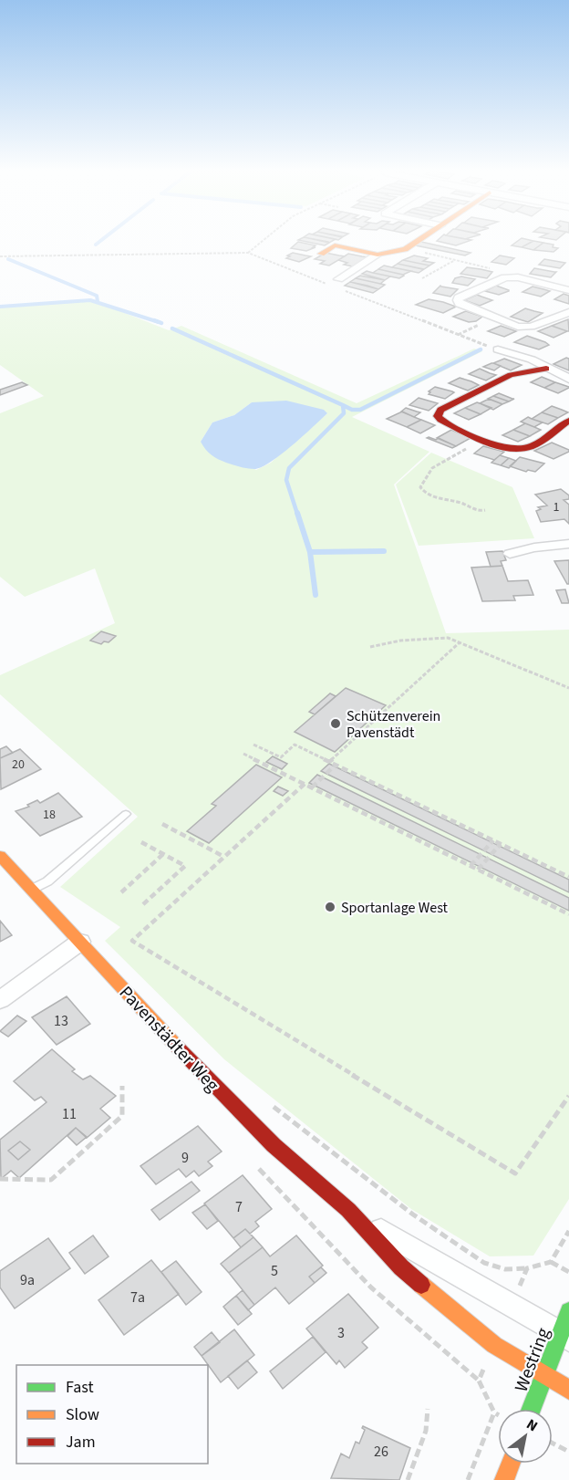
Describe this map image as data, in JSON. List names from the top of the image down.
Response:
{
  "streets": {
    "street": ["Pavenstädter Weg", "Westring"]
  },
  "crossings": [
    ["Pavenstädter Weg", "Westring"]
  ],
  "places": ["Schützenverein Pavenstädt", "Sportanlage West"],
  "house_numbers": [
    "1",
    "20",
    "18",
    "13",
    "11",
    "9",
    "7",
    "5",
    "9a",
    "7a",
    "3",
    "26"
  ],
  "legend": ["Fast", "Slow", "Jam"],
  "north": "top right"
}
